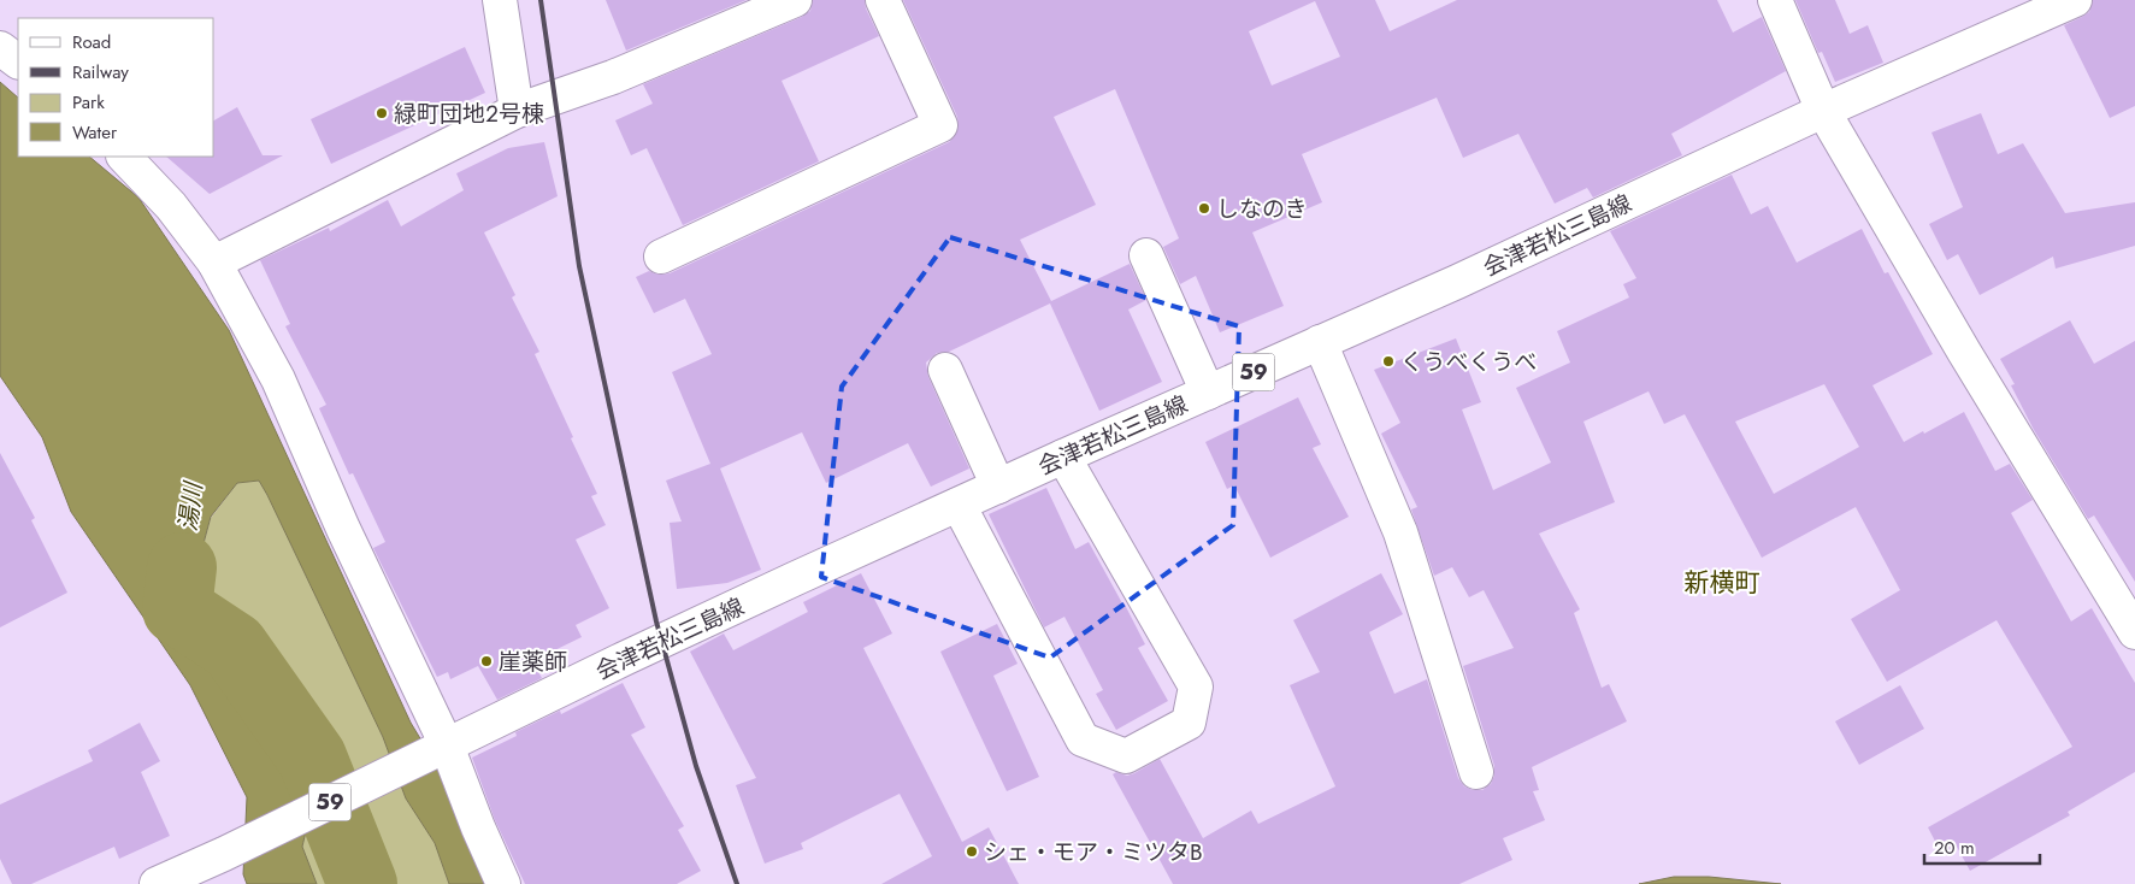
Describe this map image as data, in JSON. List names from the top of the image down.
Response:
{
  "streets": {
    "street": ["会津若松三島線", "59"]
  },
  "districts": ["新横町"],
  "water": ["湯川"],
  "places": [
    "緑町団地２号棟",
    "しなのき",
    "くうべくうべ",
    "崖薬師",
    "シェ・モア・ミツタB"
  ],
  "legend": [
    "Road",
    "Railway",
    "Park",
    "Water"
  ],
  "scale_bar": "20 m"
}
